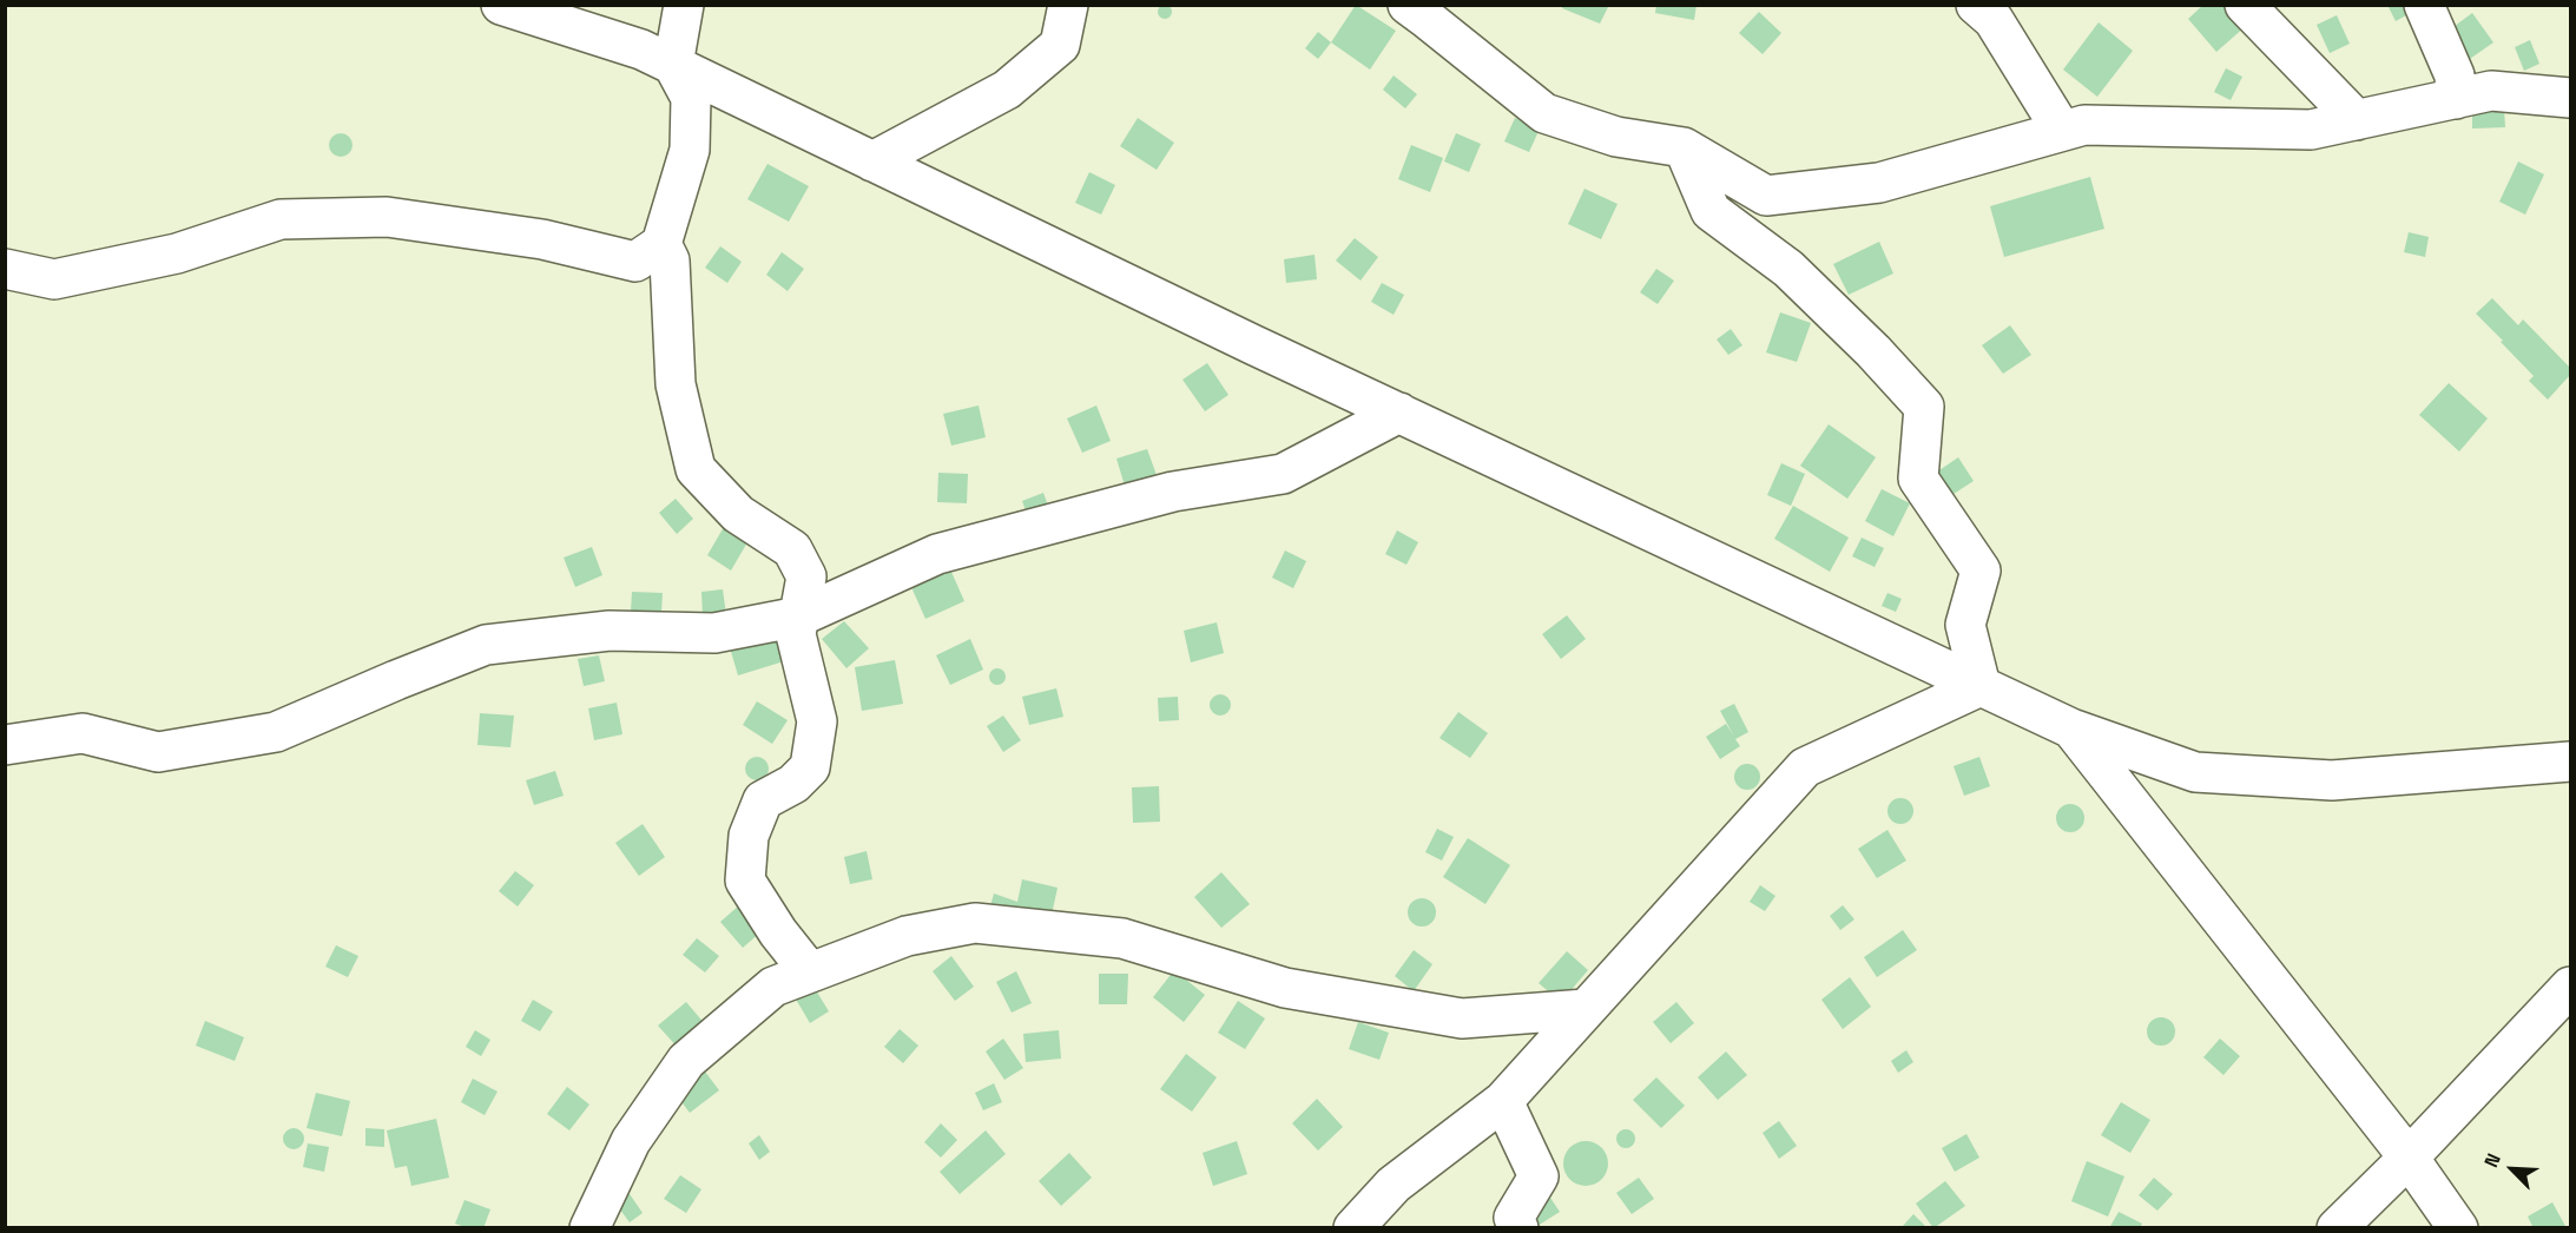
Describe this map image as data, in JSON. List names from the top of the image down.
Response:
{
  "north": "top left"
}
